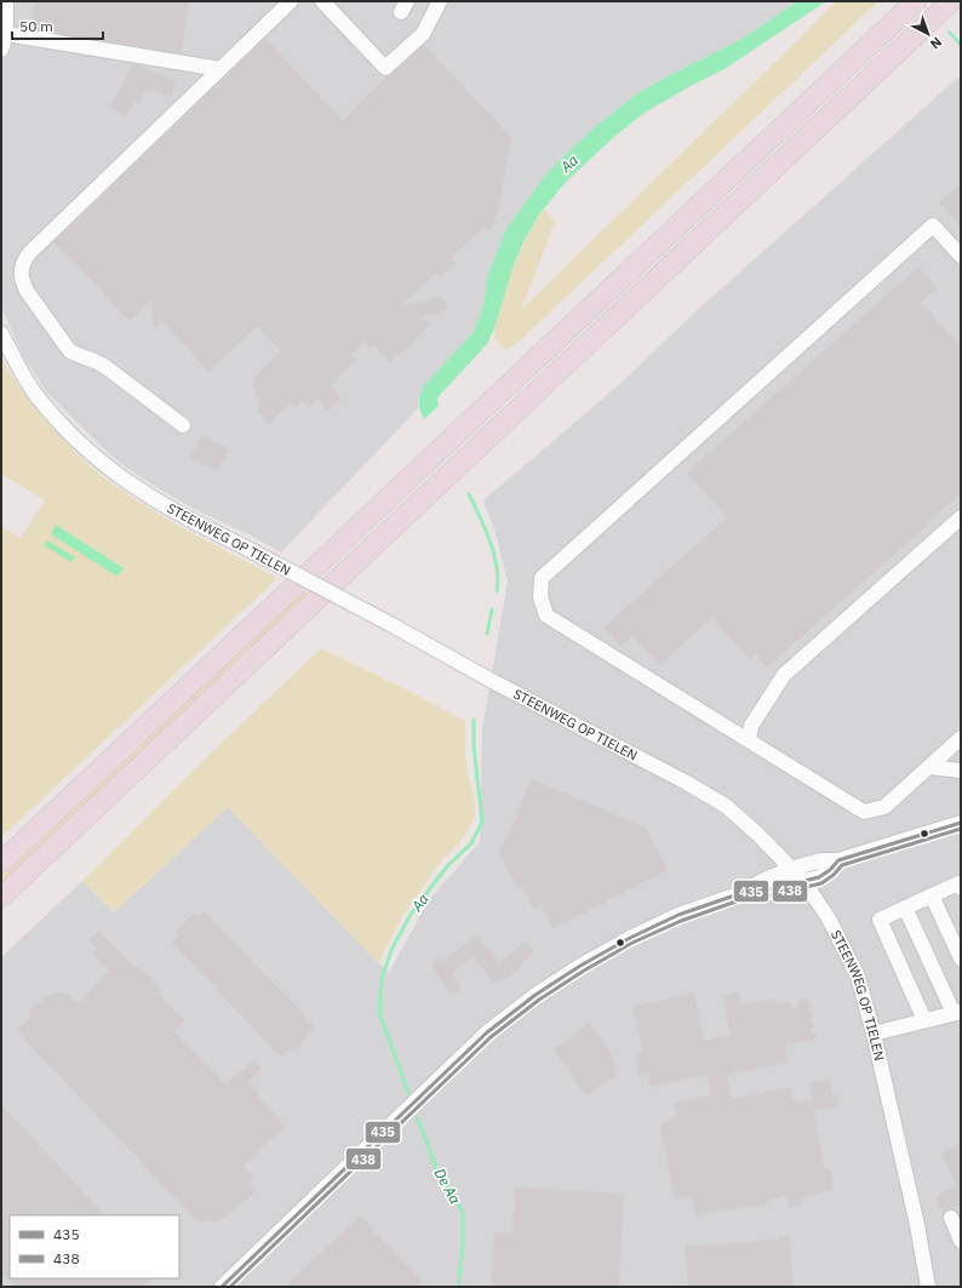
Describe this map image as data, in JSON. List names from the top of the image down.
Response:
{
  "streets": {
    "street": ["STEENWEG OP TIELEN"]
  },
  "water": ["Aa", "De Aa"],
  "lines": ["transit line 435", "transit line 438"],
  "legend": ["435", "438"],
  "scale_bar": "50 m",
  "north": "bottom right"
}
